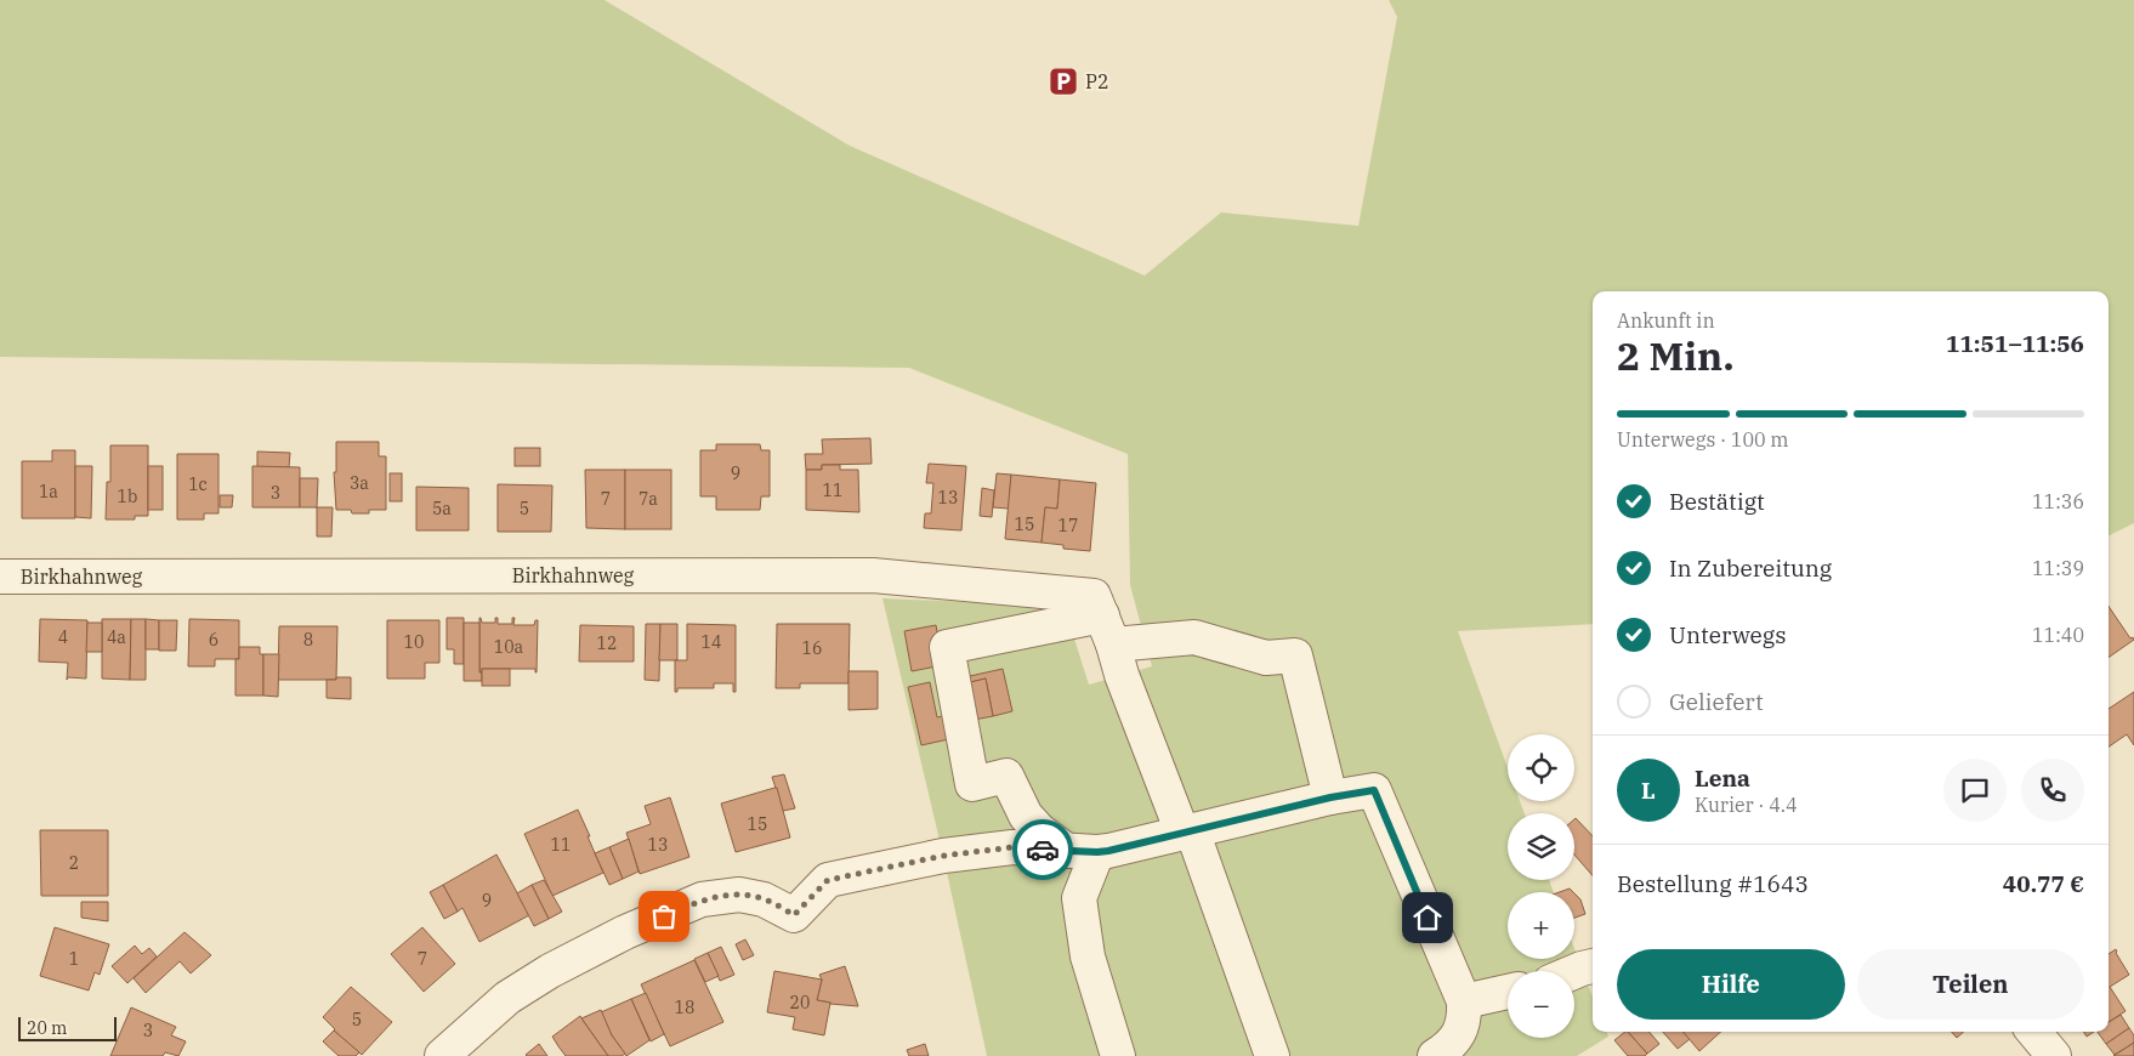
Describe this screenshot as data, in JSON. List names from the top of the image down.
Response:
{
  "streets": {
    "street": ["Birkhahnweg"]
  },
  "places": {
    "parking": ["P2"]
  },
  "house_numbers": [
    "9",
    "3a",
    "1c",
    "11",
    "1a",
    "3",
    "1b",
    "13",
    "7",
    "7a",
    "5a",
    "5",
    "15",
    "17",
    "4",
    "4a",
    "6",
    "8",
    "10",
    "14",
    "12",
    "10a",
    "16",
    "15",
    "11",
    "13",
    "2",
    "9",
    "1",
    "7",
    "20",
    "18",
    "5",
    "3"
  ],
  "scale_bar": "20 m",
  "page": {
    "heading": ["2 Min.", "Ankunft in", "11:51–11:56"],
    "panel": [
      "Lena",
      "Kurier · 4.4",
      "Bestellung #1643",
      "40.77 €"
    ],
    "bar": "Unterwegs · 100 m",
    "list": [
      ["Bestätigt", "11:36"],
      ["In Zubereitung", "11:39"],
      ["Unterwegs", "11:40"],
      "Geliefert"
    ],
    "map_buttons": ["+", "−"],
    "round": "L",
    "buttons": ["Hilfe", "Teilen"],
    "scale": "20 m"
  }
}
